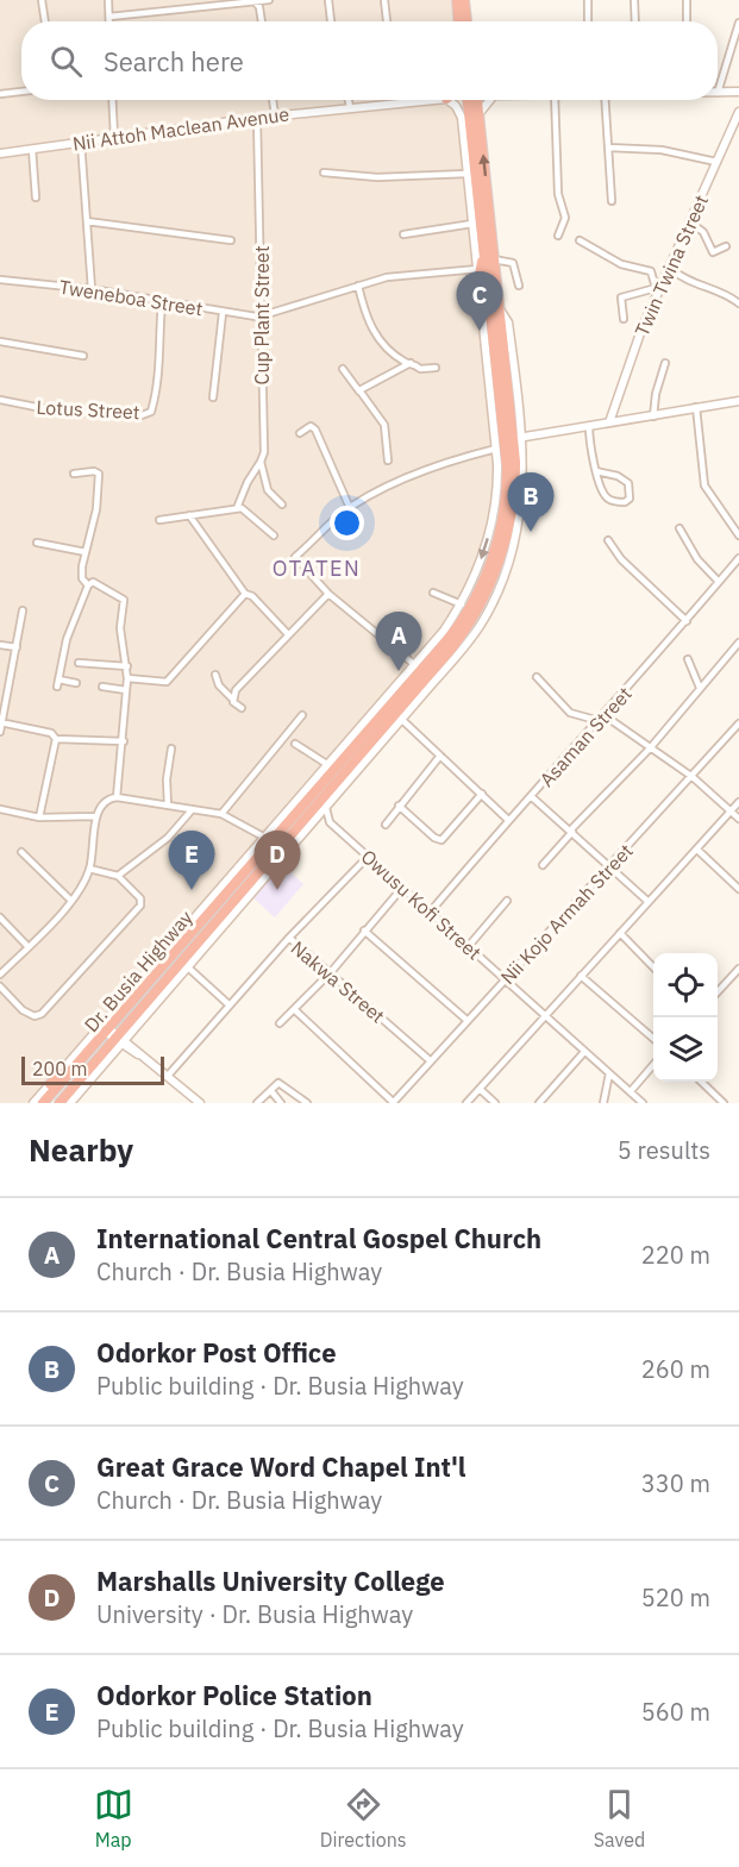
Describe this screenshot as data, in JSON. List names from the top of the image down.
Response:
{
  "streets": {
    "highway": ["Dr. Busia Highway"],
    "street": [
      "Nii Attoh Maclean Avenue",
      "Twin Twina Street",
      "Tweneboa Street",
      "Cup Plant Street",
      "Lotus Street",
      "Asaman Street",
      "Owusu Kofi Street",
      "Nii Kojo Armah Street",
      "Nakwa Street"
    ]
  },
  "crossings": [
    ["Nii Attoh Maclean Avenue", "Cup Plant Street"],
    ["Tweneboa Street", "Cup Plant Street"],
    ["Tweneboa Street", "Lotus Street"],
    ["Asaman Street", "Owusu Kofi Street"],
    ["Owusu Kofi Street", "Nii Kojo Armah Street"],
    ["Nii Kojo Armah Street", "Nakwa Street"]
  ],
  "districts": ["OTATEN"],
  "scale_bar": "200 m",
  "page": {
    "search": "Search here",
    "pins": [
      "C",
      "B",
      "A",
      "D",
      "E"
    ],
    "scale": "200 m",
    "heading": ["Nearby", "5 results"],
    "list": [
      {
        "mark": "A",
        "name": "International Central Gospel Church",
        "note": "Church · Dr. Busia Highway",
        "value": "220 m"
      },
      {
        "mark": "B",
        "name": "Odorkor Post Office",
        "note": "Public building · Dr. Busia Highway",
        "value": "260 m"
      },
      {
        "mark": "C",
        "name": "Great Grace Word Chapel Int'l",
        "note": "Church · Dr. Busia Highway",
        "value": "330 m"
      },
      {
        "mark": "D",
        "name": "Marshalls University College",
        "note": "University · Dr. Busia Highway",
        "value": "520 m"
      },
      {
        "mark": "E",
        "name": "Odorkor Police Station",
        "note": "Public building · Dr. Busia Highway",
        "value": "560 m"
      }
    ],
    "nav": ["Map", "Directions", "Saved"]
  }
}
